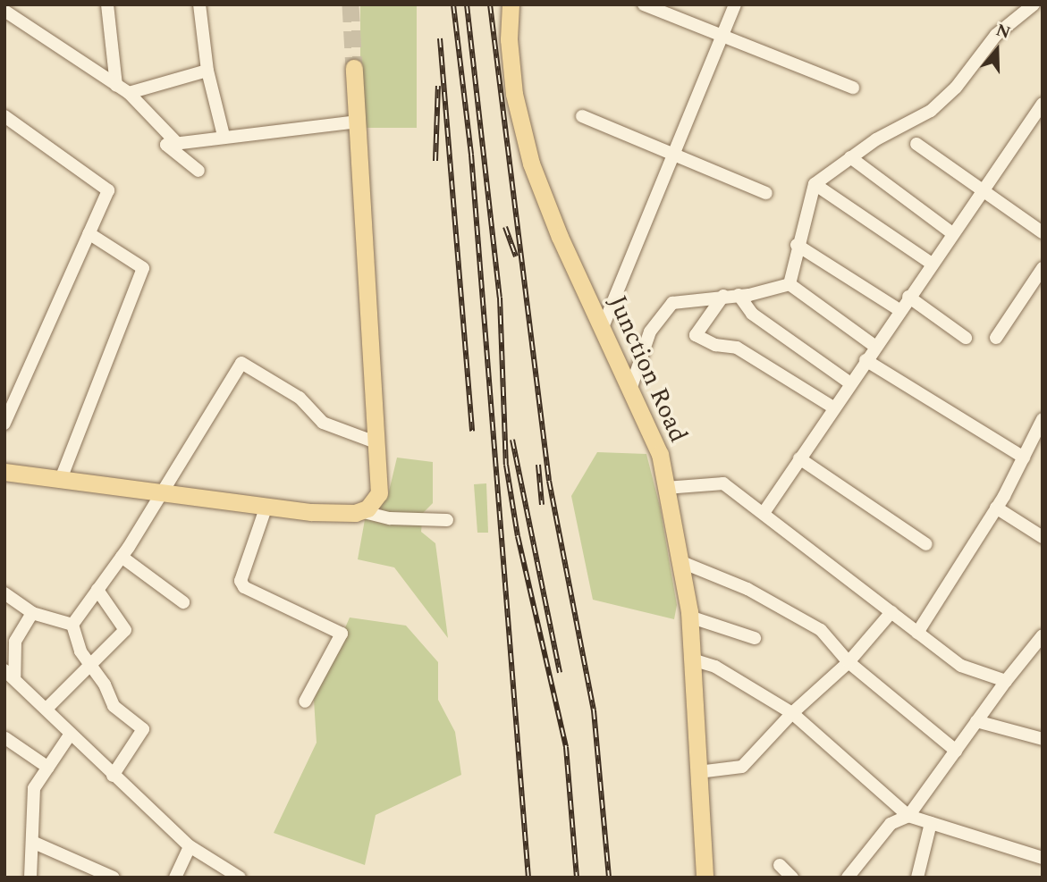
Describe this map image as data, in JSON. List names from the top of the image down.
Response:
{
  "streets": {
    "main road": ["Junction Road"]
  },
  "north": "top"
}
